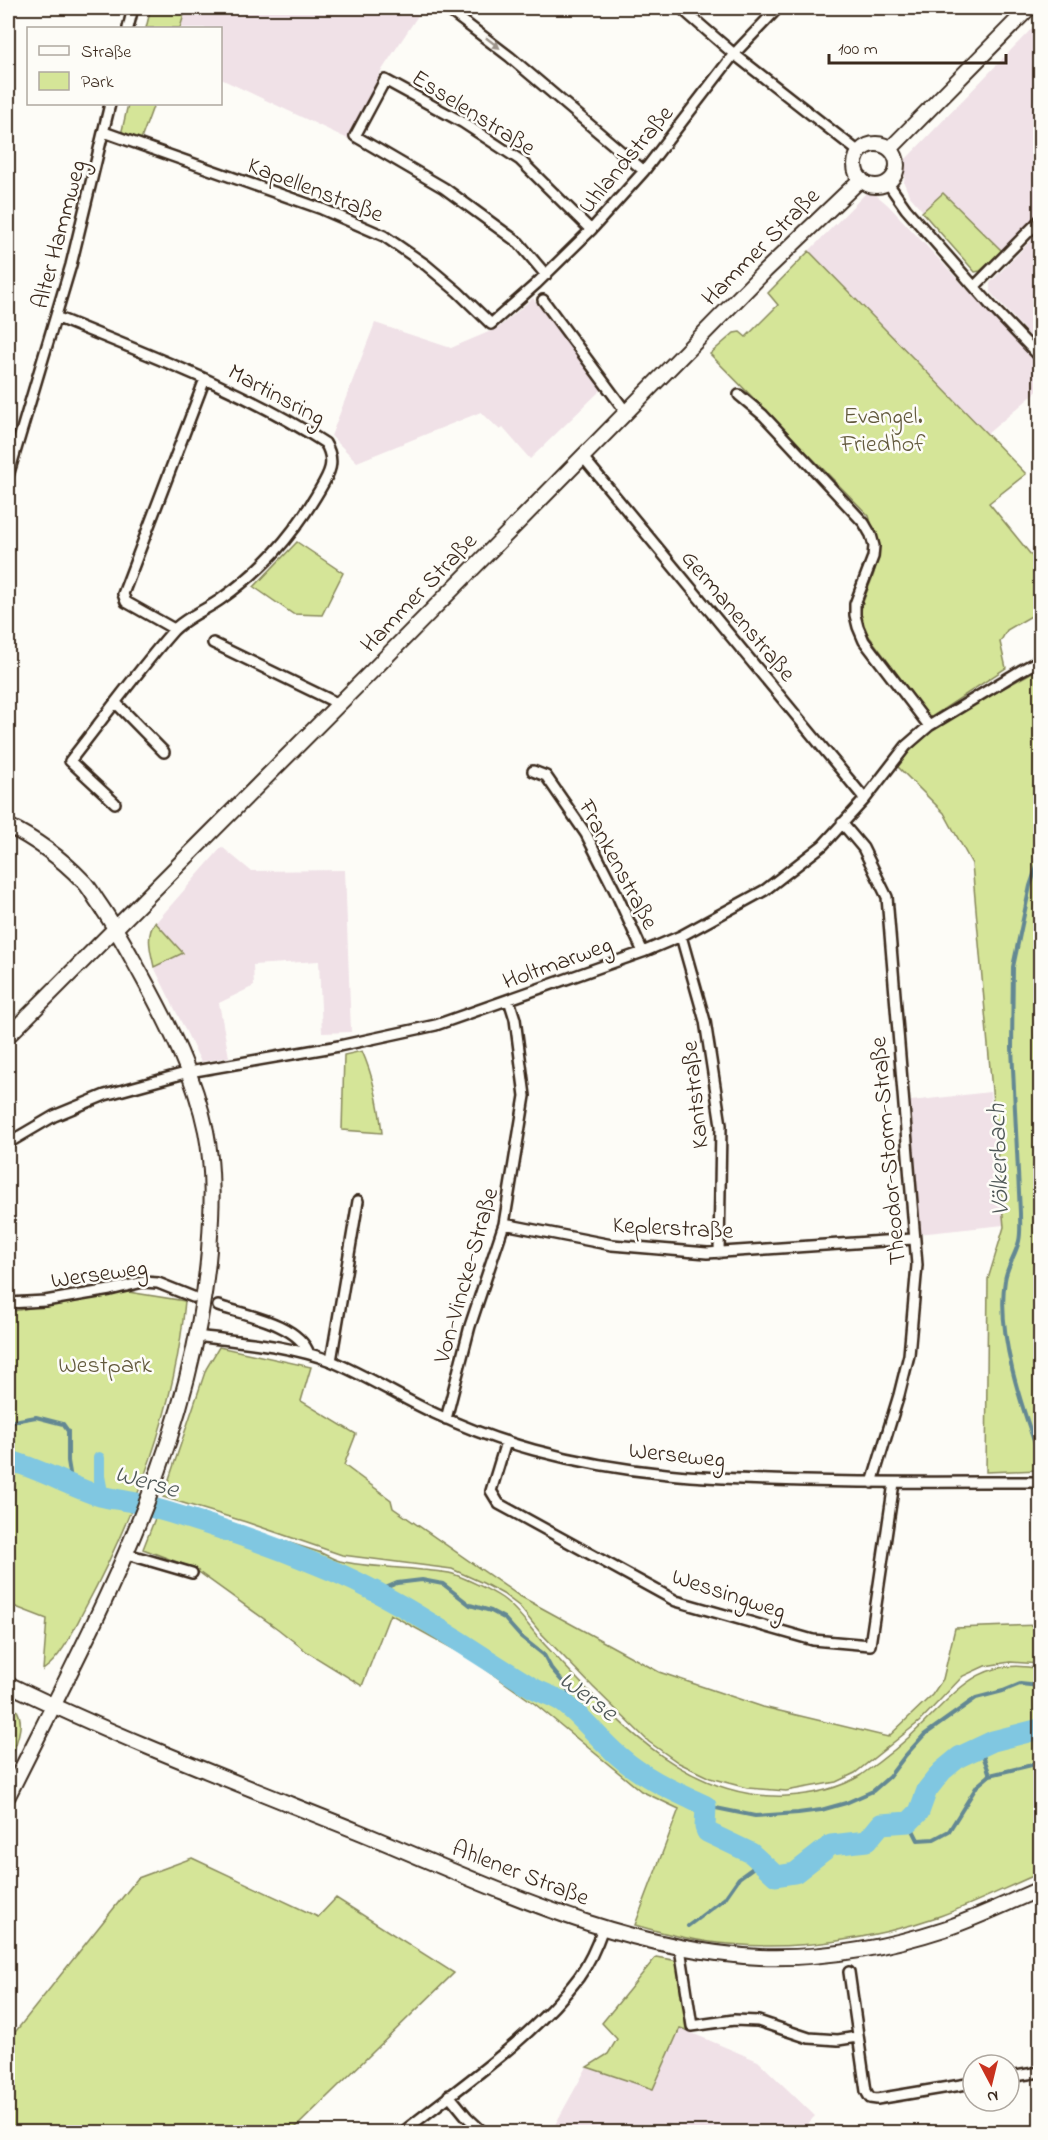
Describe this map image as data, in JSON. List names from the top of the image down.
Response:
{
  "streets": {
    "main road": ["Hammer Straße", "Ahlener Straße"],
    "street": [
      "Esselenstraße",
      "Uhlandstraße",
      "Kapellenstraße",
      "Alter Hammweg",
      "Martinsring",
      "Germanenstraße",
      "Frankenstraße",
      "Holtmarweg",
      "Kantstraße",
      "Theodor-Storm-Straße",
      "Keplerstraße",
      "Werseweg",
      "Von-Vincke-Straße",
      "Wessingweg"
    ]
  },
  "crossings": [
    ["Esselenstraße", "Uhlandstraße"],
    ["Uhlandstraße", "Kapellenstraße"],
    ["Kapellenstraße", "Alter Hammweg"],
    ["Alter Hammweg", "Martinsring"],
    ["Hammer Straße", "Germanenstraße"],
    ["Germanenstraße", "Holtmarweg"],
    ["Frankenstraße", "Holtmarweg"],
    ["Holtmarweg", "Kantstraße"],
    ["Holtmarweg", "Theodor-Storm-Straße"],
    ["Holtmarweg", "Von-Vincke-Straße"],
    ["Kantstraße", "Keplerstraße"],
    ["Theodor-Storm-Straße", "Keplerstraße"],
    ["Theodor-Storm-Straße", "Werseweg"],
    ["Keplerstraße", "Von-Vincke-Straße"],
    ["Werseweg", "Von-Vincke-Straße"],
    ["Werseweg", "Wessingweg"]
  ],
  "water": ["Völkerbach", "Werse"],
  "parks": ["Evangel. Friedhof", "Westpark"],
  "legend": ["Straße", "Park"],
  "scale_bar": "100 m",
  "north": "bottom"
}
